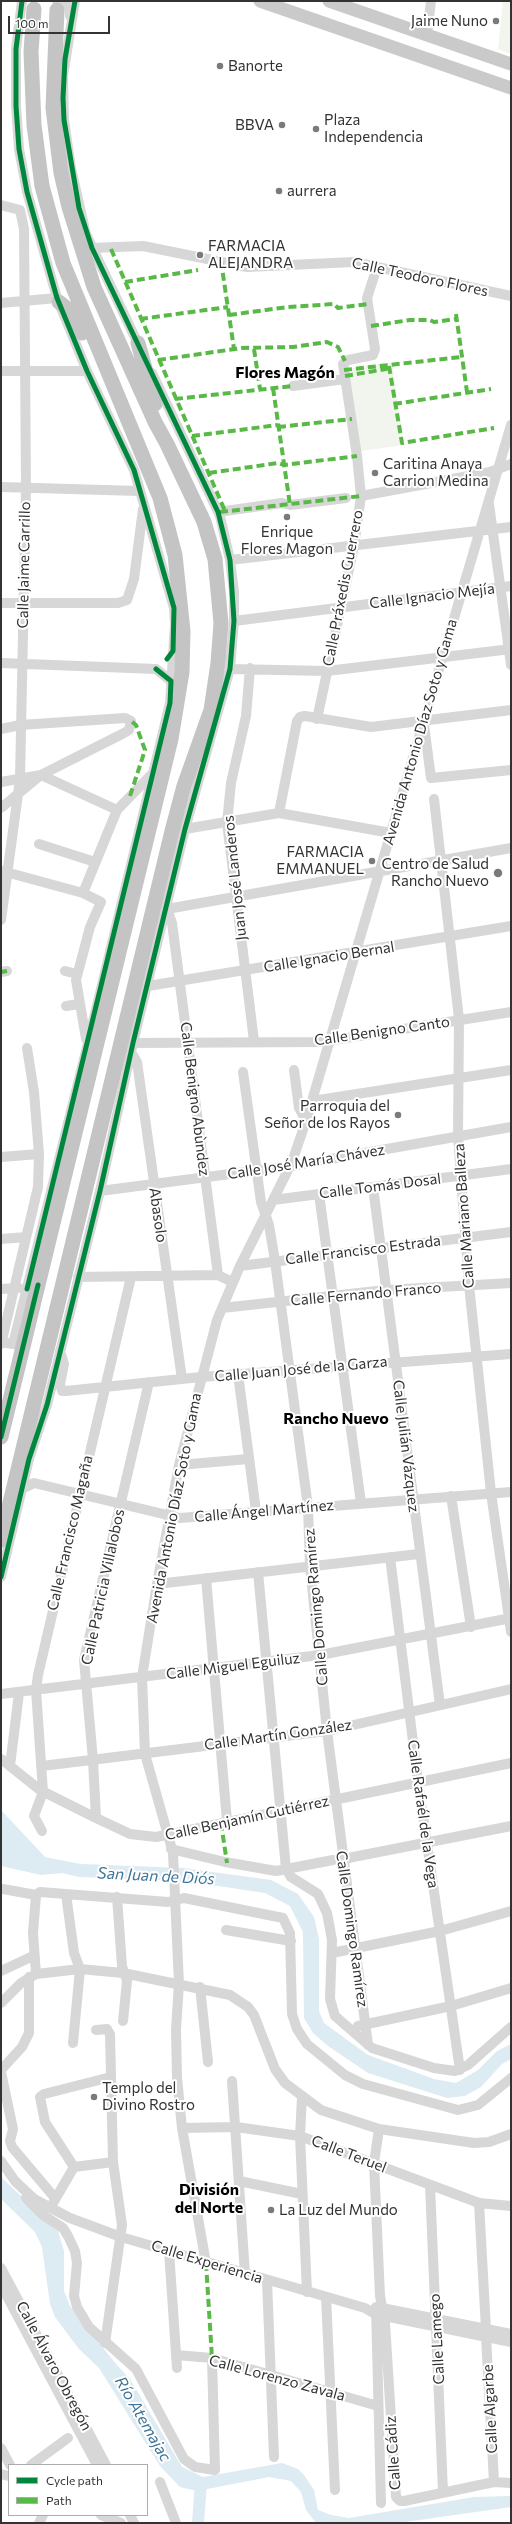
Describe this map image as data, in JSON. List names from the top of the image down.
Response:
{
  "streets": {
    "street": [
      "Calle Teodoro Flores",
      "Calle Jaime Carrillo",
      "Calle Práxedis Guerrero",
      "Calle Ignacio Mejía",
      "Avenida Antonio Díaz Soto y Gama",
      "Juan José Landeros",
      "Calle Ignacio Bernal",
      "Calle Benigno Canto",
      "Calle Benigno Abùndez",
      "Calle José María Chávez",
      "Calle Tomás Dosal",
      "Abasolo",
      "Calle Mariano Balleza",
      "Calle Francisco Estrada",
      "Calle Fernando Franco",
      "Calle Juan José de la Garza",
      "Calle Julián Vázquez",
      "Calle Ángel Martínez",
      "Calle Francisco Magaña",
      "Calle Patricia Villalobos",
      "Calle Domingo Ramírez",
      "Calle Miguel Eguiluz",
      "Calle Martín González",
      "Calle Rafaél de la Vega",
      "Calle Benjamín Gutiérrez",
      "Calle Teruel",
      "Calle Experiencia",
      "Calle Lamego",
      "Calle Álvaro Obregón",
      "Calle Lorenzo Zavala",
      "Calle Algarbe",
      "Calle Cádiz"
    ]
  },
  "crossings": [
    ["Calle Teodoro Flores", "Calle Práxedis Guerrero"],
    ["Calle Práxedis Guerrero", "Calle Ignacio Mejía"],
    ["Calle Ignacio Mejía", "Avenida Antonio Díaz Soto y Gama"],
    ["Avenida Antonio Díaz Soto y Gama", "Calle Ignacio Bernal"],
    ["Avenida Antonio Díaz Soto y Gama", "Calle Benigno Canto"],
    ["Avenida Antonio Díaz Soto y Gama", "Calle José María Chávez"],
    ["Avenida Antonio Díaz Soto y Gama", "Calle Tomás Dosal"],
    ["Avenida Antonio Díaz Soto y Gama", "Calle Francisco Estrada"],
    ["Avenida Antonio Díaz Soto y Gama", "Calle Fernando Franco"],
    ["Avenida Antonio Díaz Soto y Gama", "Calle Juan José de la Garza"],
    ["Avenida Antonio Díaz Soto y Gama", "Calle Ángel Martínez"],
    ["Avenida Antonio Díaz Soto y Gama", "Calle Domingo Ramírez"],
    ["Avenida Antonio Díaz Soto y Gama", "Calle Miguel Eguiluz"],
    ["Avenida Antonio Díaz Soto y Gama", "Calle Martín González"],
    ["Avenida Antonio Díaz Soto y Gama", "Calle Benjamín Gutiérrez"],
    ["Avenida Antonio Díaz Soto y Gama", "Calle Teruel"],
    ["Avenida Antonio Díaz Soto y Gama", "Calle Experiencia"],
    ["Juan José Landeros", "Calle Ignacio Bernal"],
    ["Juan José Landeros", "Calle Benigno Canto"],
    ["Calle Ignacio Bernal", "Calle Benigno Abùndez"],
    ["Calle Ignacio Bernal", "Calle Mariano Balleza"],
    ["Calle Benigno Canto", "Calle Benigno Abùndez"],
    ["Calle Benigno Canto", "Abasolo"],
    ["Calle Benigno Canto", "Calle Mariano Balleza"],
    ["Calle Benigno Abùndez", "Calle José María Chávez"],
    ["Calle José María Chávez", "Abasolo"],
    ["Calle José María Chávez", "Calle Mariano Balleza"],
    ["Calle José María Chávez", "Calle Domingo Ramírez"],
    ["Calle Tomás Dosal", "Calle Mariano Balleza"],
    ["Calle Tomás Dosal", "Calle Julián Vázquez"],
    ["Abasolo", "Calle Juan José de la Garza"],
    ["Calle Mariano Balleza", "Calle Francisco Estrada"],
    ["Calle Mariano Balleza", "Calle Fernando Franco"],
    ["Calle Mariano Balleza", "Calle Juan José de la Garza"],
    ["Calle Mariano Balleza", "Calle Ángel Martínez"],
    ["Calle Mariano Balleza", "Calle Miguel Eguiluz"],
    ["Calle Francisco Estrada", "Calle Julián Vázquez"],
    ["Calle Francisco Estrada", "Calle Domingo Ramírez"],
    ["Calle Fernando Franco", "Calle Julián Vázquez"],
    ["Calle Fernando Franco", "Calle Domingo Ramírez"],
    ["Calle Juan José de la Garza", "Calle Julián Vázquez"],
    ["Calle Juan José de la Garza", "Calle Francisco Magaña"],
    ["Calle Juan José de la Garza", "Calle Patricia Villalobos"],
    ["Calle Juan José de la Garza", "Calle Domingo Ramírez"],
    ["Calle Julián Vázquez", "Calle Ángel Martínez"],
    ["Calle Julián Vázquez", "Calle Miguel Eguiluz"],
    ["Calle Julián Vázquez", "Calle Martín González"],
    ["Calle Ángel Martínez", "Calle Francisco Magaña"],
    ["Calle Ángel Martínez", "Calle Patricia Villalobos"],
    ["Calle Ángel Martínez", "Calle Domingo Ramírez"],
    ["Calle Francisco Magaña", "Calle Miguel Eguiluz"],
    ["Calle Francisco Magaña", "Calle Martín González"],
    ["Calle Francisco Magaña", "Calle Benjamín Gutiérrez"],
    ["Calle Patricia Villalobos", "Calle Miguel Eguiluz"],
    ["Calle Patricia Villalobos", "Calle Martín González"],
    ["Calle Patricia Villalobos", "Calle Benjamín Gutiérrez"],
    ["Calle Domingo Ramírez", "Calle Miguel Eguiluz"],
    ["Calle Domingo Ramírez", "Calle Martín González"],
    ["Calle Domingo Ramírez", "Calle Benjamín Gutiérrez"],
    ["Calle Miguel Eguiluz", "Calle Rafaél de la Vega"],
    ["Calle Martín González", "Calle Rafaél de la Vega"],
    ["Calle Rafaél de la Vega", "Calle Benjamín Gutiérrez"],
    ["Calle Teruel", "Calle Lamego"],
    ["Calle Teruel", "Calle Algarbe"],
    ["Calle Experiencia", "Calle Lamego"],
    ["Calle Experiencia", "Calle Algarbe"],
    ["Calle Experiencia", "Calle Cádiz"],
    ["Calle Lamego", "Calle Cádiz"],
    ["Calle Algarbe", "Calle Cádiz"]
  ],
  "districts": ["Flores Magón", "Rancho Nuevo", "División del Norte"],
  "water": ["San Juan de Diós", "Río Atemajac"],
  "places": [
    "Jaime Nuno",
    "Banorte",
    "BBVA",
    "Plaza Independencia",
    "aurrera",
    "FARMACIA ALEJANDRA",
    "Caritina Anaya Carrion Medina",
    "Enrique Flores Magon",
    "FARMACIA EMMANUEL",
    "Centro de Salud Rancho Nuevo",
    "Parroquia del Señor de los Rayos",
    "Templo del Divino Rostro",
    "La Luz del Mundo"
  ],
  "legend": ["Cycle path", "Path"],
  "scale_bar": "100 m"
}
